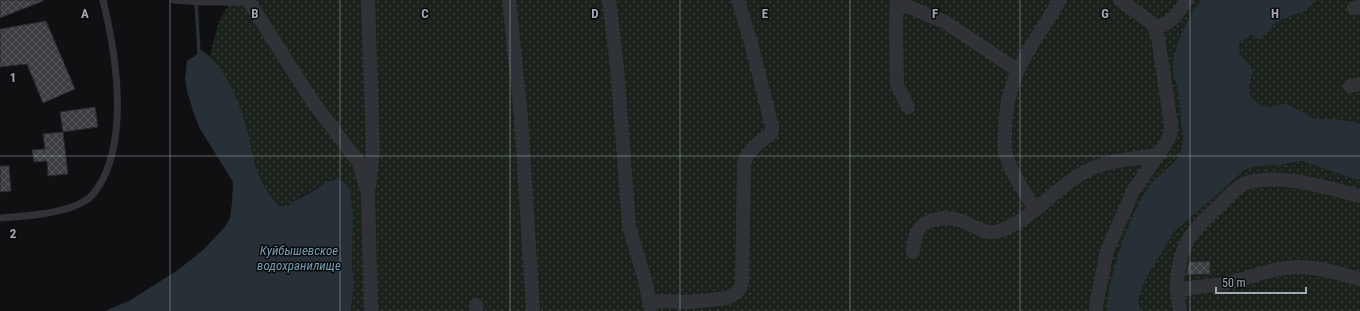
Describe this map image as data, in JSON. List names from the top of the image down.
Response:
{
  "water": ["Куйбышевское водохранилище"],
  "scale_bar": "50 m",
  "grid": {
    "columns": [
      "A",
      "B",
      "C",
      "D",
      "E",
      "F",
      "G",
      "H"
    ],
    "rows": ["1", "2"]
  }
}
